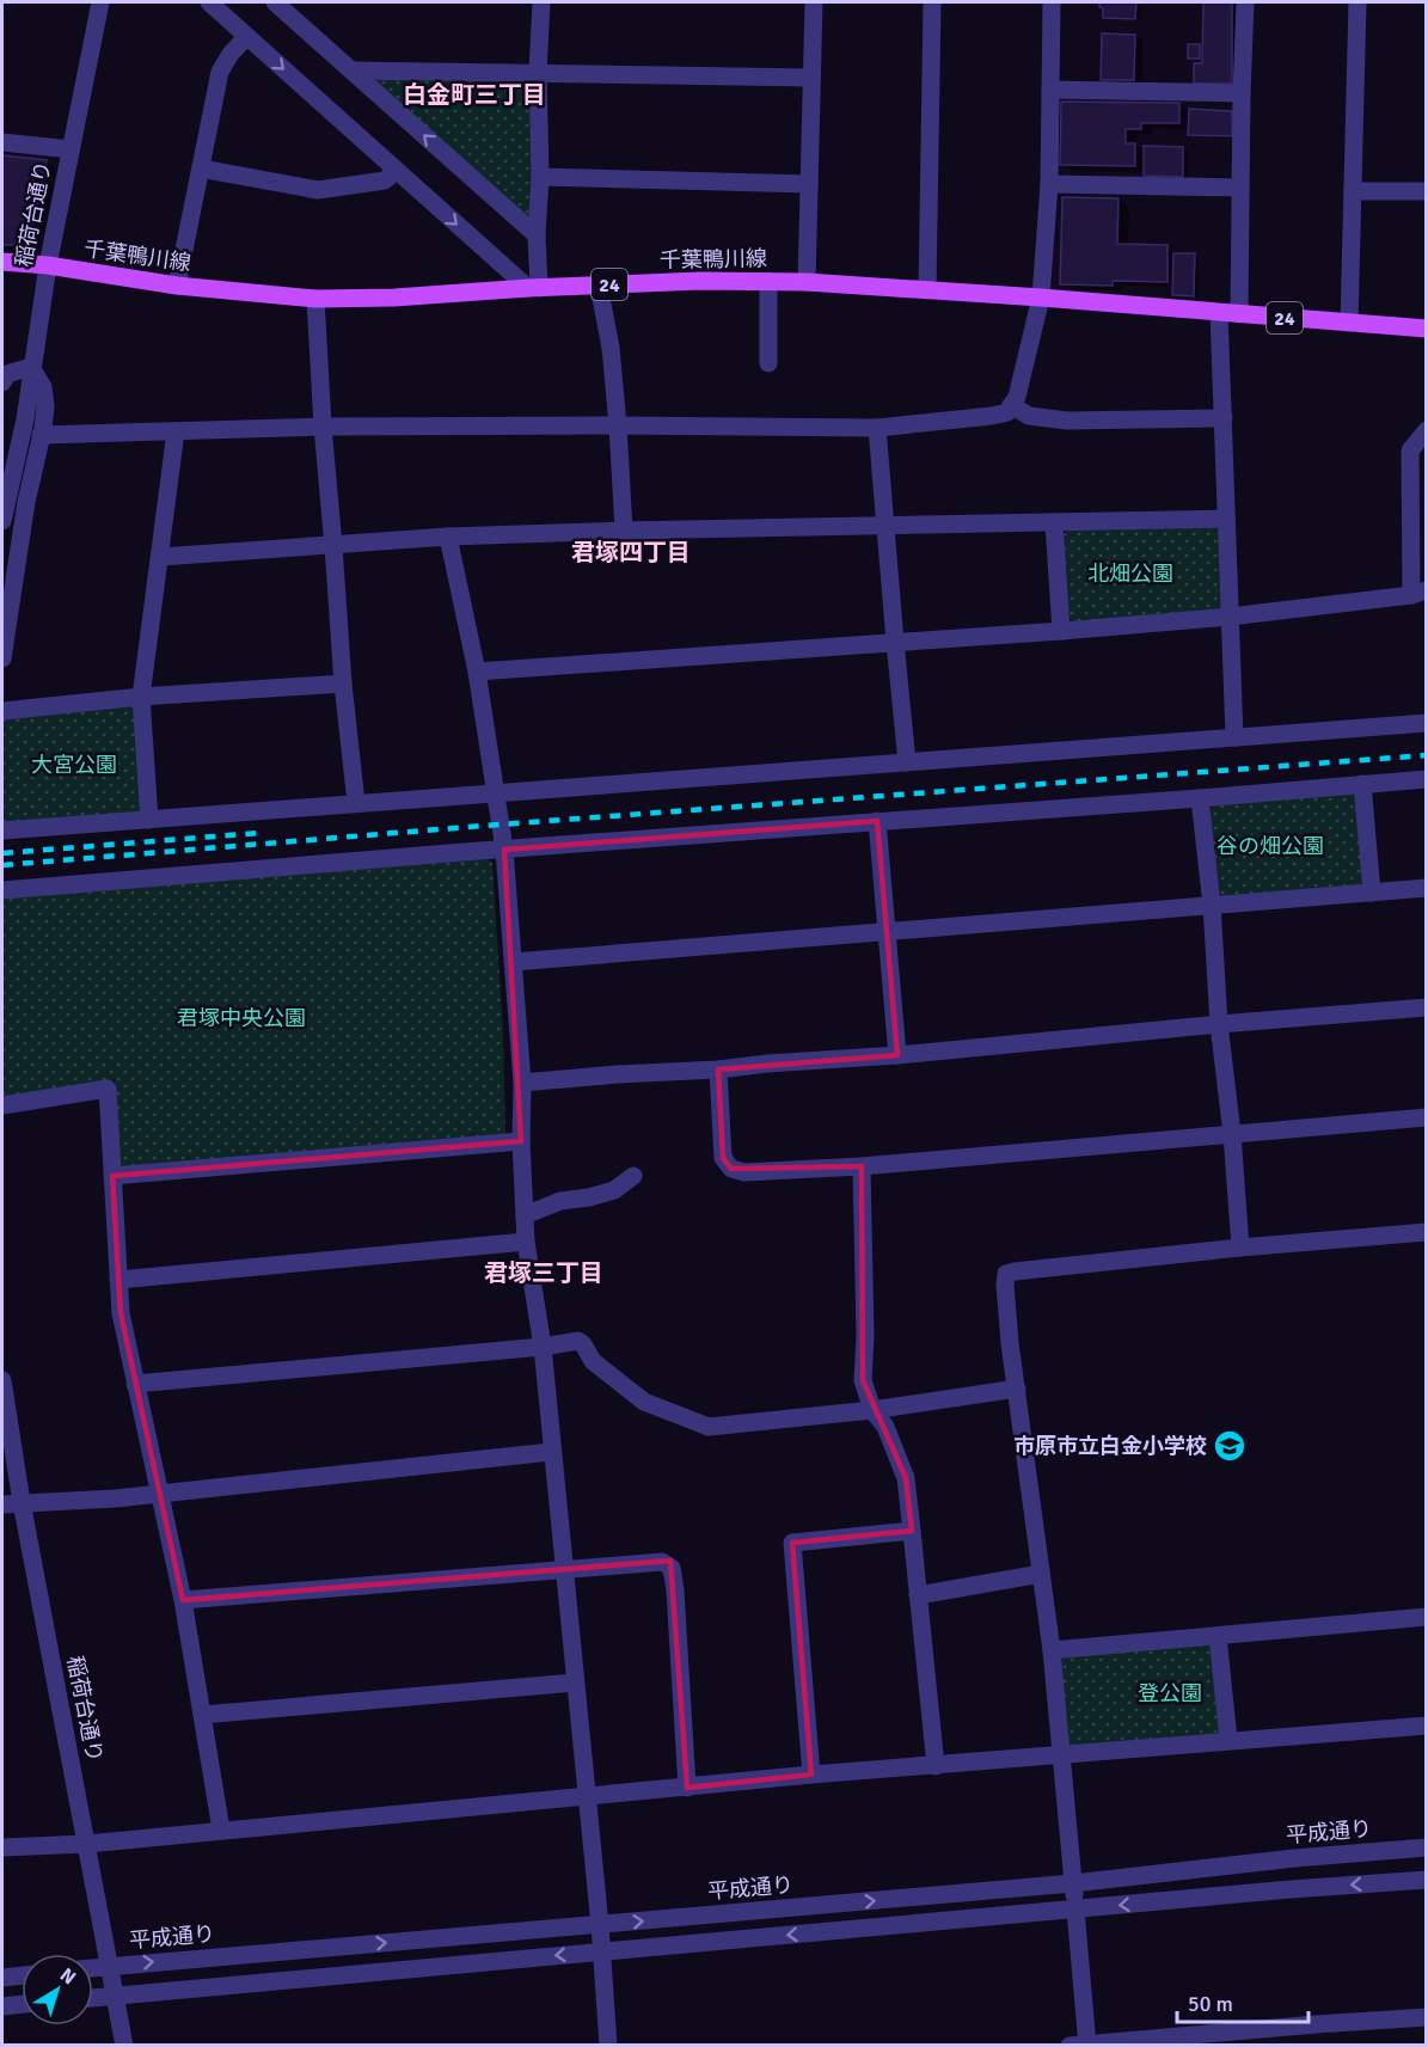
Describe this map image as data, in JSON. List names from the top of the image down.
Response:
{
  "streets": {
    "main road": ["千葉鴨川線", "24"],
    "street": ["稲荷台通り", "平成通り"]
  },
  "crossings": [
    ["稲荷台通り", "千葉鴨川線"],
    ["稲荷台通り", "平成通り"]
  ],
  "districts": ["白金町三丁目", "君塚四丁目", "君塚三丁目"],
  "parks": [
    "北畑公園",
    "大宮公園",
    "谷の畑公園",
    "君塚中央公園",
    "登公園"
  ],
  "places": {
    "school or university": ["市原市立白金小学校"]
  },
  "scale_bar": "50 m",
  "north": "top right"
}
